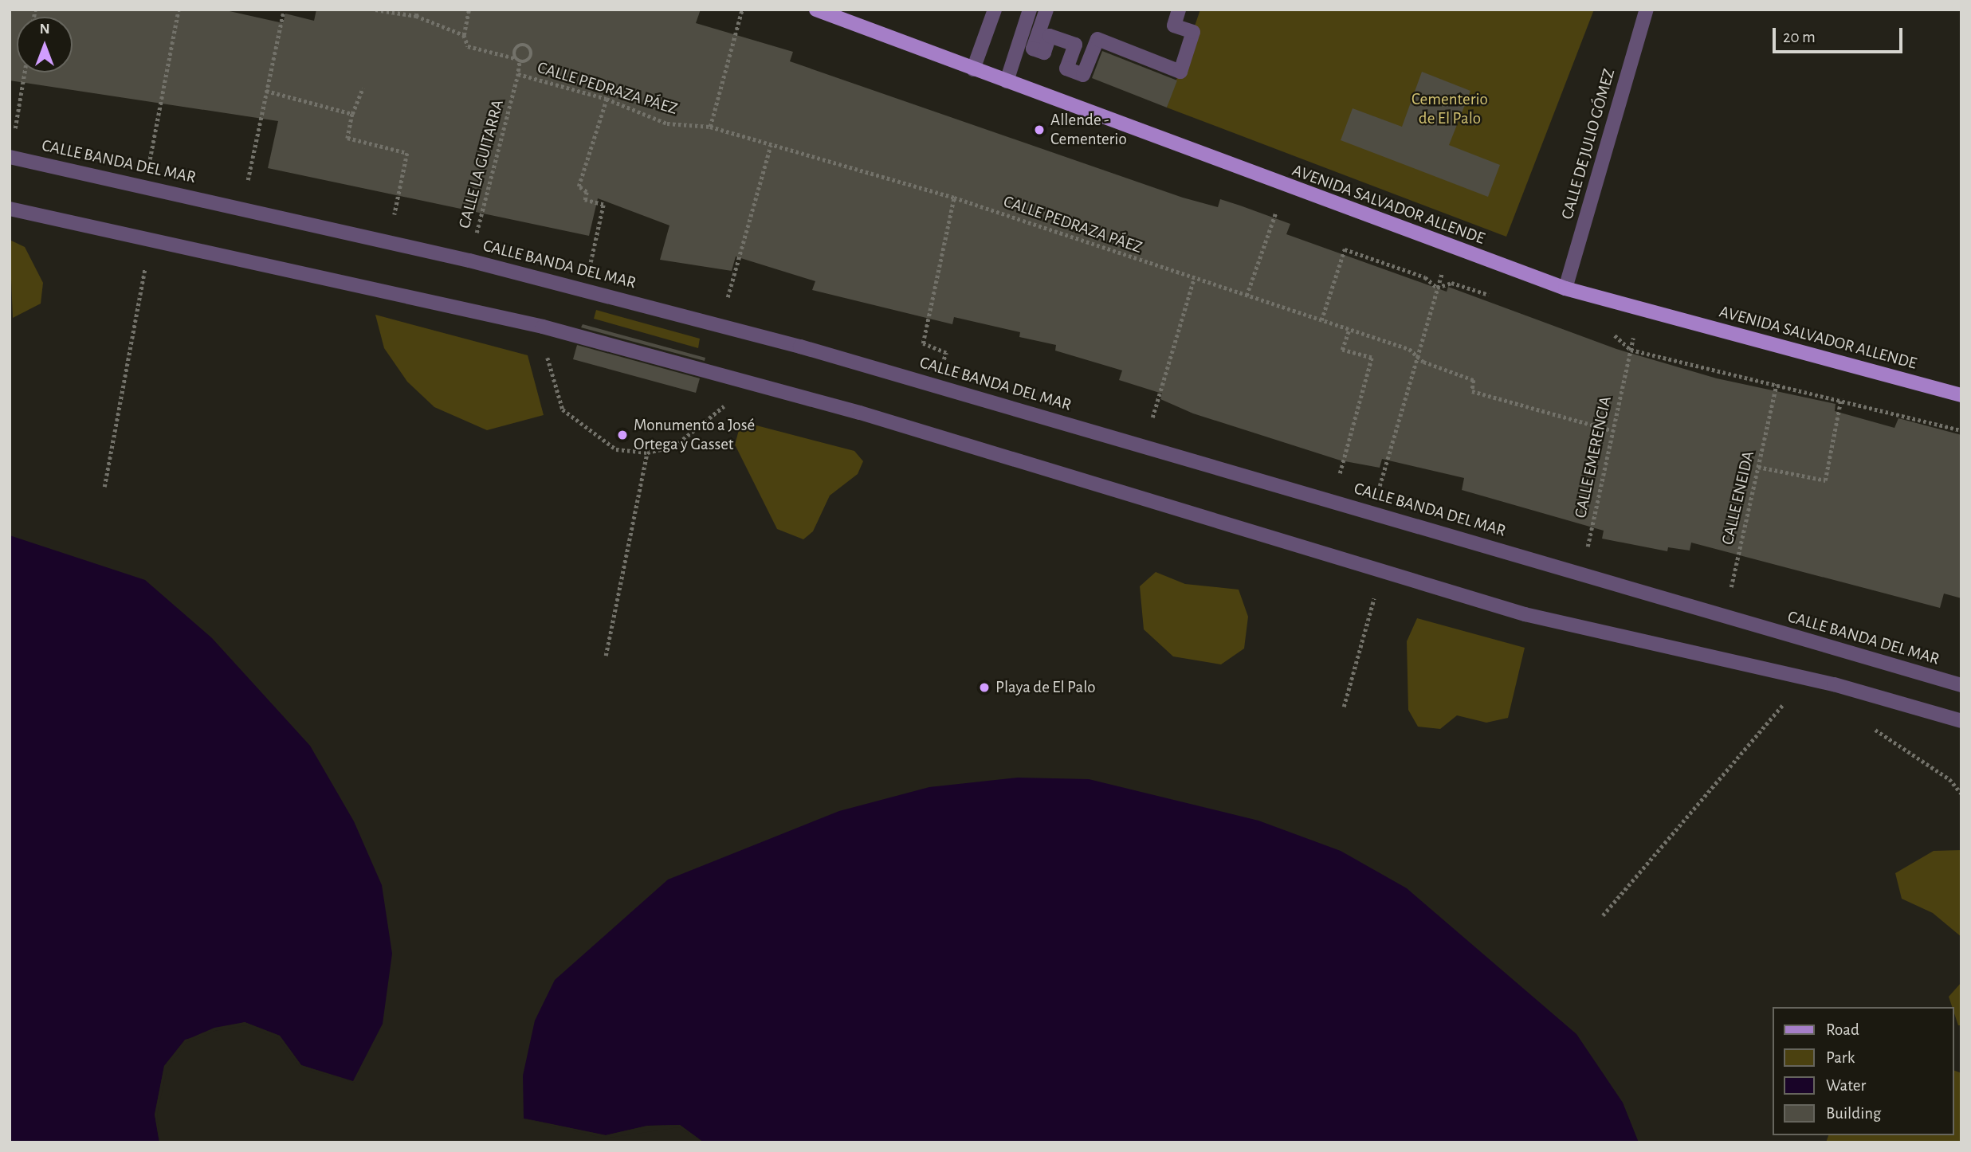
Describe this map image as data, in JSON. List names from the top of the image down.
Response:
{
  "streets": {
    "main road": ["AVENIDA SALVADOR ALLENDE"],
    "street": ["CALLE DE JULIO GÓMEZ", "CALLE BANDA DEL MAR"],
    "path": [
      "CALLE PEDRAZA PÁEZ",
      "CALLE LA GUITARRA",
      "CALLE EMERENCIA",
      "CALLE ENEIDA"
    ]
  },
  "crossings": [
    ["CALLE PEDRAZA PÁEZ", "CALLE LA GUITARRA"],
    ["CALLE PEDRAZA PÁEZ", "CALLE EMERENCIA"],
    ["CALLE DE JULIO GÓMEZ", "AVENIDA SALVADOR ALLENDE"],
    ["CALLE BANDA DEL MAR", "CALLE LA GUITARRA"],
    ["CALLE BANDA DEL MAR", "CALLE EMERENCIA"],
    ["CALLE BANDA DEL MAR", "CALLE ENEIDA"]
  ],
  "parks": ["Cementerio de El Palo"],
  "places": ["Allende - Cementerio", "Monumento a José Ortega y Gasset", "Playa de El Palo"],
  "legend": [
    "Road",
    "Park",
    "Water",
    "Building"
  ],
  "scale_bar": "20 m",
  "north": "top"
}
